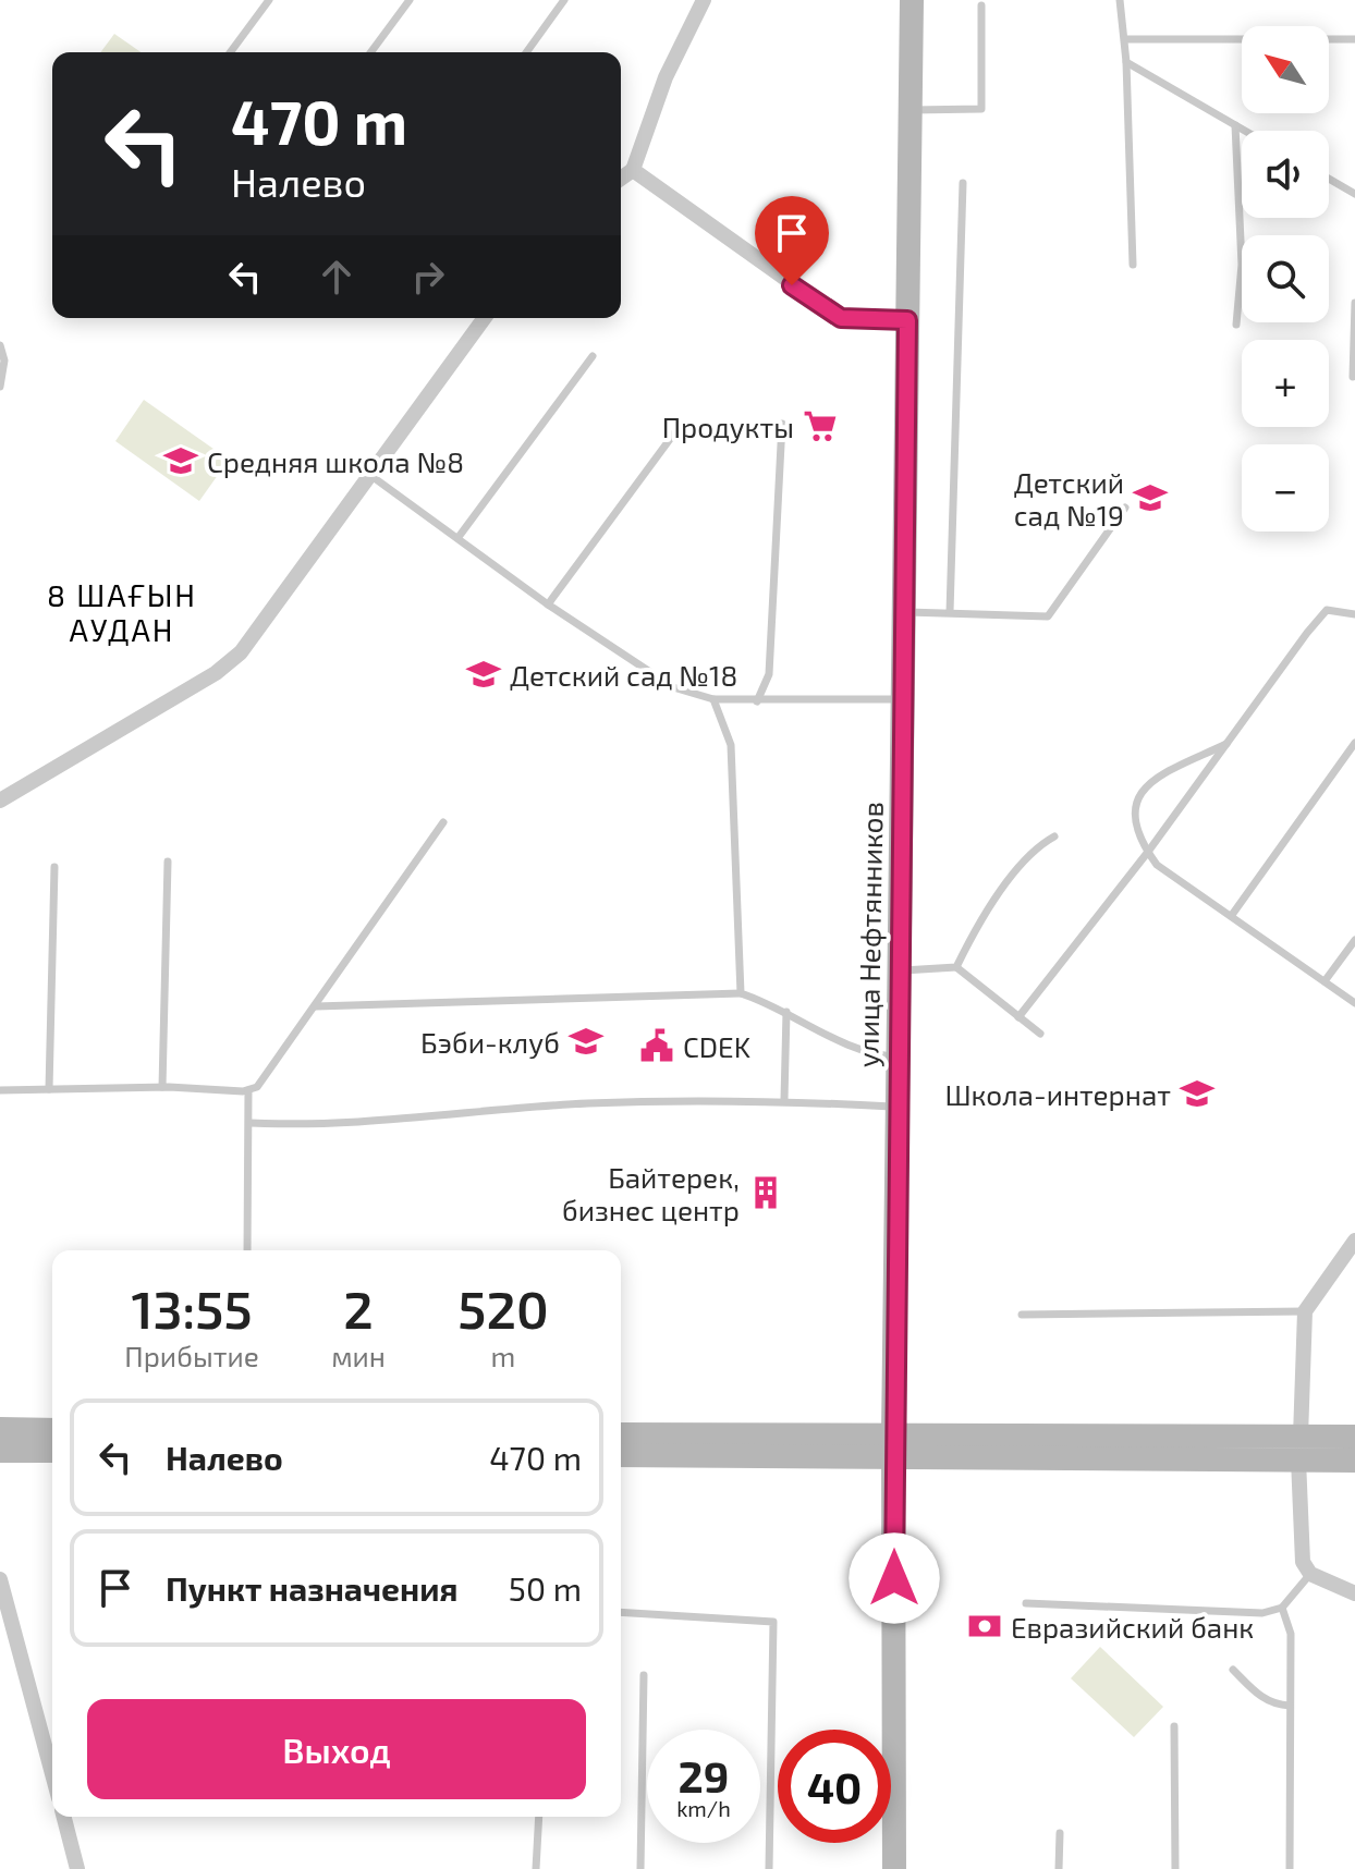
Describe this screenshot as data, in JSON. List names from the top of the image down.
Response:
{
  "streets": {
    "street": ["улица Нефтянников"]
  },
  "districts": ["8 ШАҒЫН АУДАН"],
  "places": {
    "supermarket": ["Продукты"],
    "school or university": [
      "Средняя школа №8",
      "Детский сад №19",
      "Детский сад №18",
      "Бэби-клуб",
      "Школа-интернат"
    ],
    "public building": ["CDEK"],
    "building": ["Байтерек, бизнес центр"],
    "bank": ["Евразийский банк"]
  },
  "north": "top left",
  "page": {
    "map_buttons": ["+", "−"],
    "turn": ["470 m", "Налево"],
    "eta": [
      "13:55",
      "Прибытие",
      "2",
      "мин",
      "520",
      "m"
    ],
    "list": [
      {
        "name": "Налево",
        "value": "470 m"
      },
      {
        "name": "Пункт назначения",
        "value": "50 m"
      }
    ],
    "buttons": "Выход",
    "speed": "29 km/h",
    "limit": "40"
  }
}
